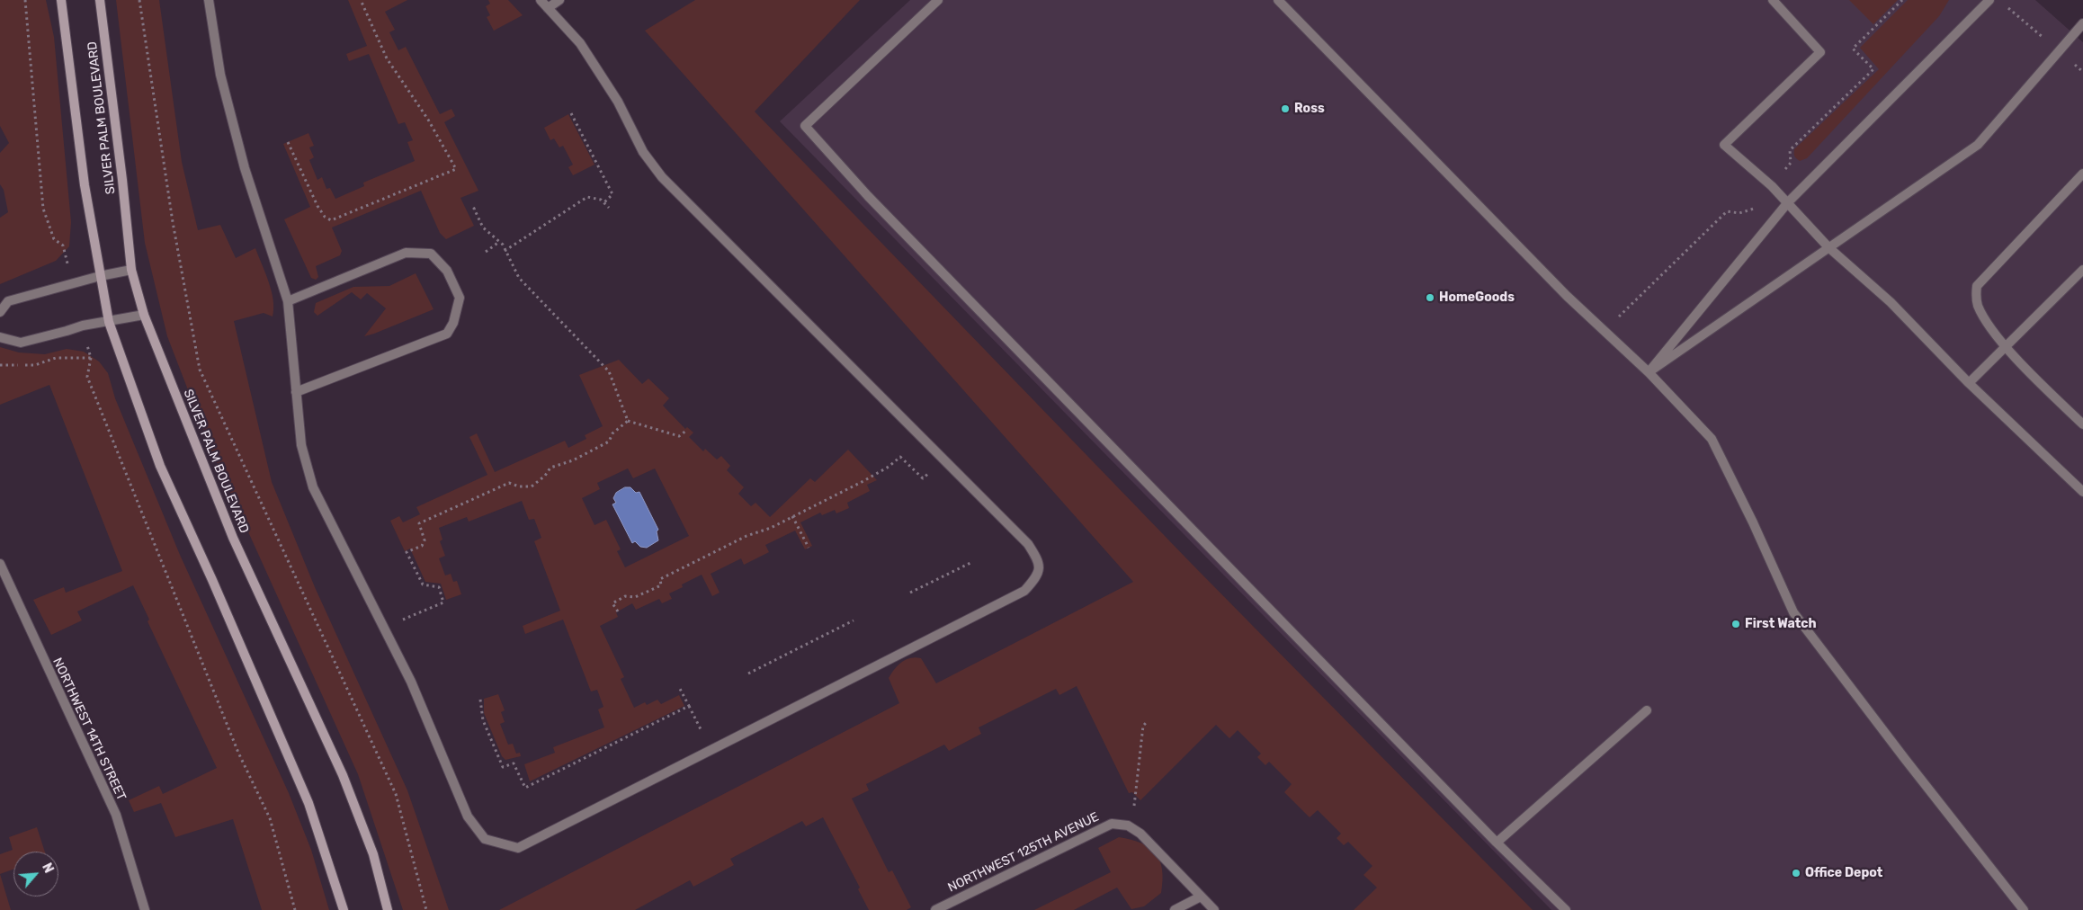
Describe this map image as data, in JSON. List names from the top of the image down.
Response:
{
  "streets": {
    "street": ["SILVER PALM BOULEVARD", "NORTHWEST 14TH STREET", "NORTHWEST 125TH AVENUE"]
  },
  "places": [
    "Ross",
    "HomeGoods",
    "First Watch",
    "Office Depot"
  ],
  "north": "top right"
}
